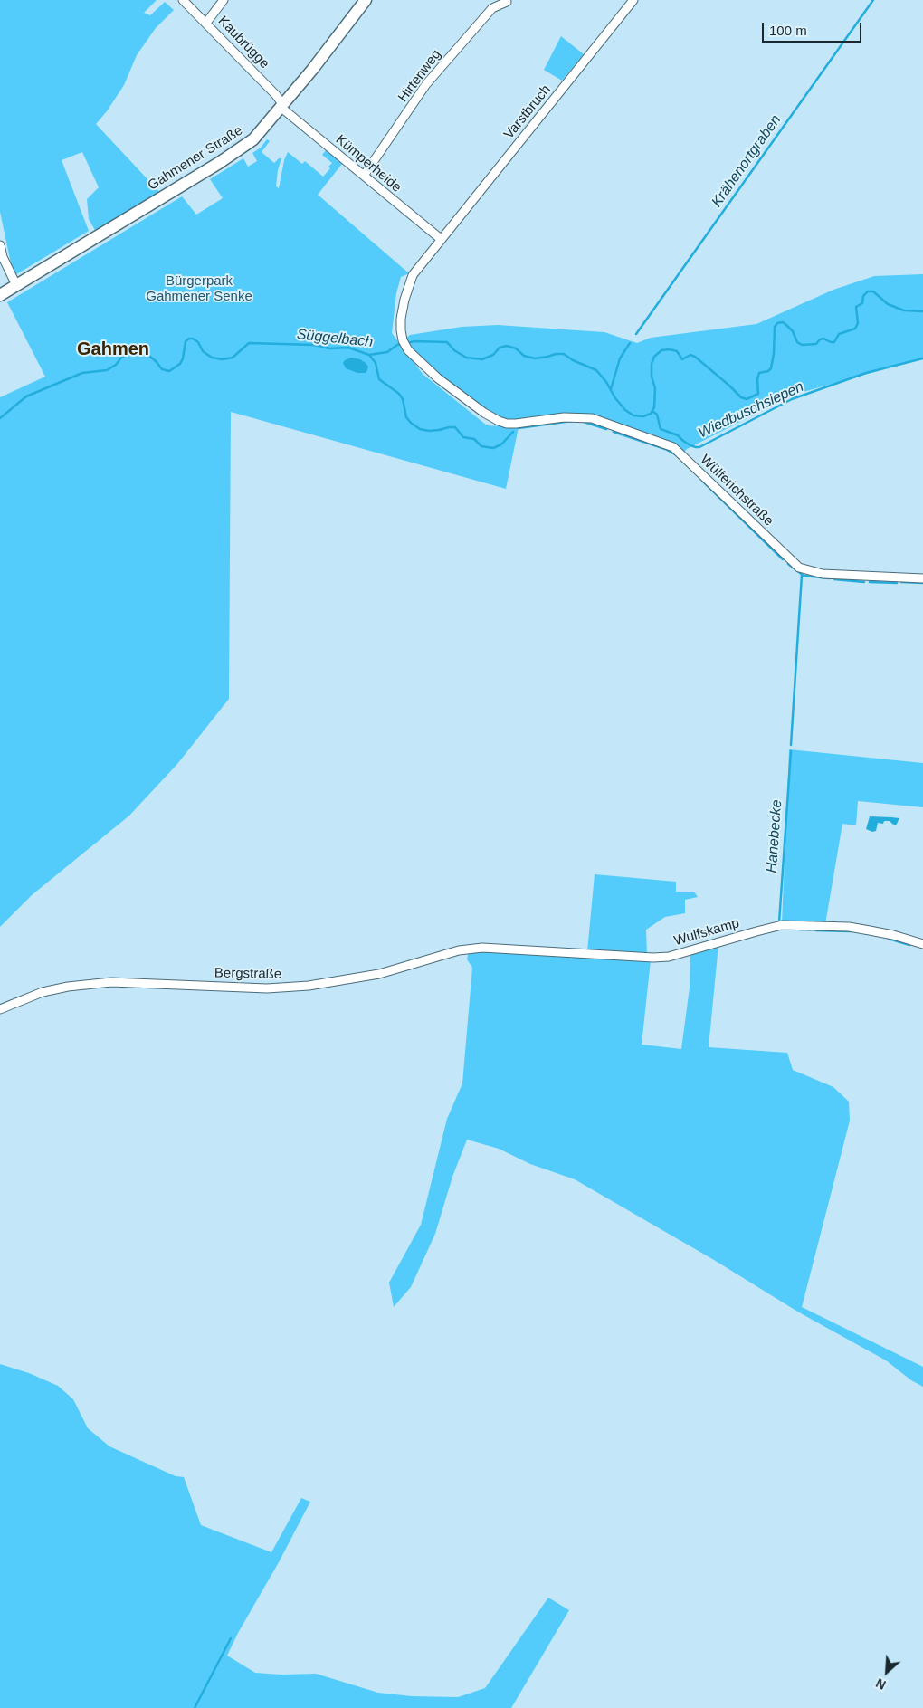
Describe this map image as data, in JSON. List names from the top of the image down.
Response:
{
  "streets": {
    "main road": ["Gahmener Straße"],
    "street": [
      "Kaubrügge",
      "Hirtenweg",
      "Varstbruch",
      "Kümperheide",
      "Wülferichstraße",
      "Wulfskamp",
      "Bergstraße"
    ]
  },
  "crossings": [
    ["Kaubrügge", "Gahmener Straße"],
    ["Kaubrügge", "Kümperheide"],
    ["Hirtenweg", "Kümperheide"],
    ["Varstbruch", "Kümperheide"],
    ["Varstbruch", "Wülferichstraße"],
    ["Gahmener Straße", "Kümperheide"],
    ["Kümperheide", "Wülferichstraße"],
    ["Wulfskamp", "Bergstraße"]
  ],
  "districts": ["Gahmen"],
  "water": [
    "Krähenortgraben",
    "Süggelbach",
    "Wiedbuschsiepen",
    "Hanebecke"
  ],
  "parks": ["Bürgerpark Gahmener Senke"],
  "scale_bar": "100 m",
  "north": "bottom left"
}
